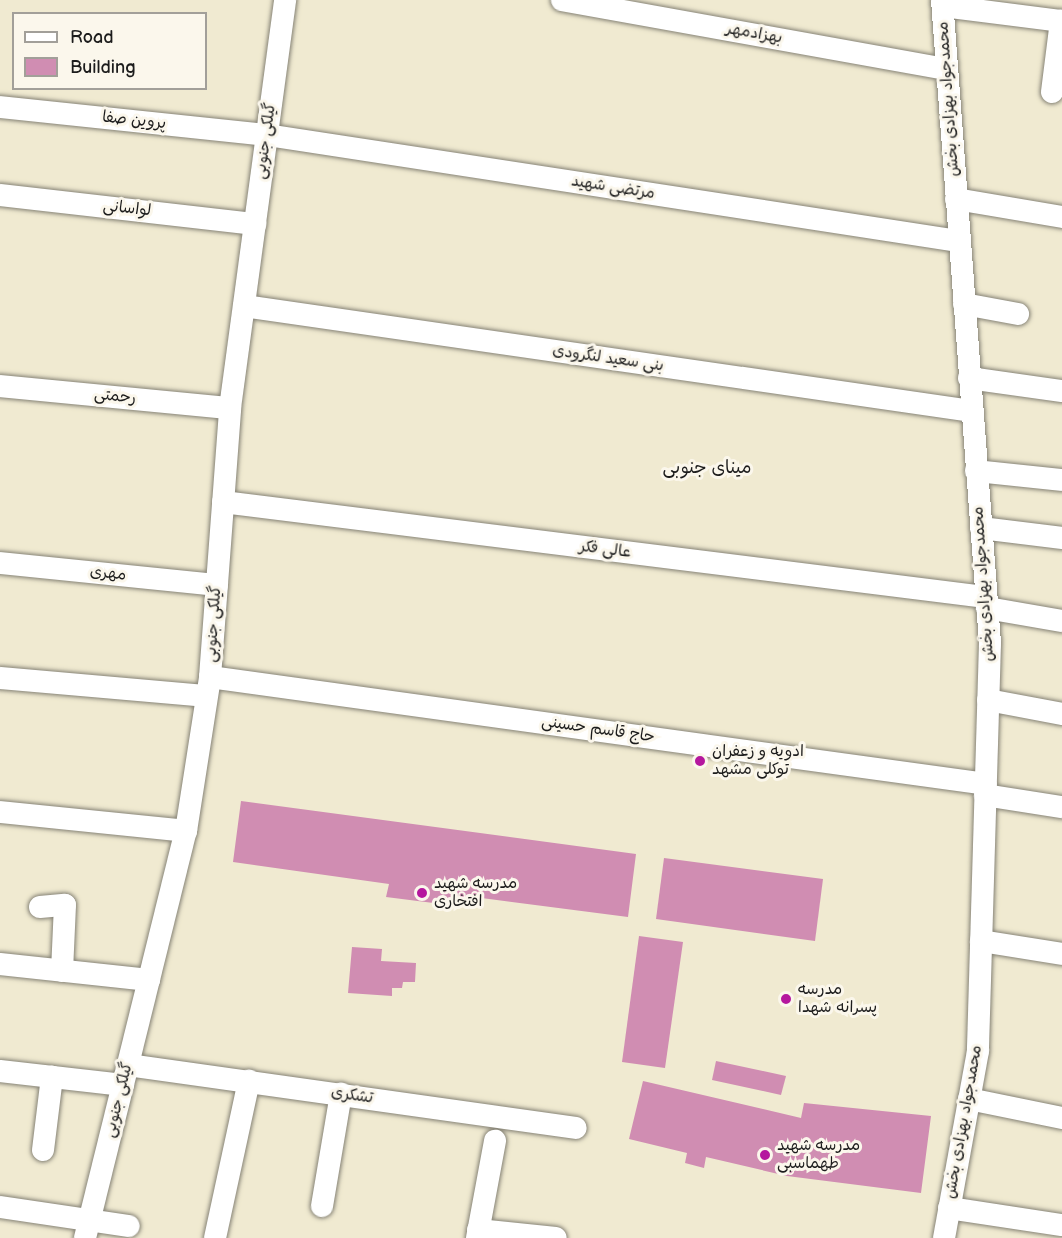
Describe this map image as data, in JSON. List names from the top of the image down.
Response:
{
  "streets": {
    "street": [
      "بهزادمهر",
      "محمدجواد بهزادی بخش",
      "پروین صفا",
      "گیلکی جنوبی",
      "مرتضی شهید",
      "لواسانی",
      "بنی سعید لنگرودی",
      "رحمتی",
      "عالی فکر",
      "مهری",
      "حاج قاسم حسینی",
      "تشکری"
    ]
  },
  "crossings": [
    ["بهزادمهر", "محمدجواد بهزادی بخش"],
    ["محمدجواد بهزادی بخش", "مرتضی شهید"],
    ["محمدجواد بهزادی بخش", "بنی سعید لنگرودی"],
    ["محمدجواد بهزادی بخش", "عالی فکر"],
    ["محمدجواد بهزادی بخش", "حاج قاسم حسینی"],
    ["پروین صفا", "گیلکی جنوبی"],
    ["پروین صفا", "مرتضی شهید"],
    ["گیلکی جنوبی", "مرتضی شهید"],
    ["گیلکی جنوبی", "لواسانی"],
    ["گیلکی جنوبی", "بنی سعید لنگرودی"],
    ["گیلکی جنوبی", "رحمتی"],
    ["گیلکی جنوبی", "عالی فکر"],
    ["گیلکی جنوبی", "مهری"],
    ["گیلکی جنوبی", "حاج قاسم حسینی"],
    ["گیلکی جنوبی", "تشکری"]
  ],
  "districts": ["مینای جنوبی"],
  "places": [
    "ادویه و زعفران توکلی مشهد",
    "مدرسه شهید افتخاری",
    "مدرسه پسرانه شهدا",
    "مدرسه شهید طهماسبی"
  ],
  "legend": ["Road", "Building"]
}
